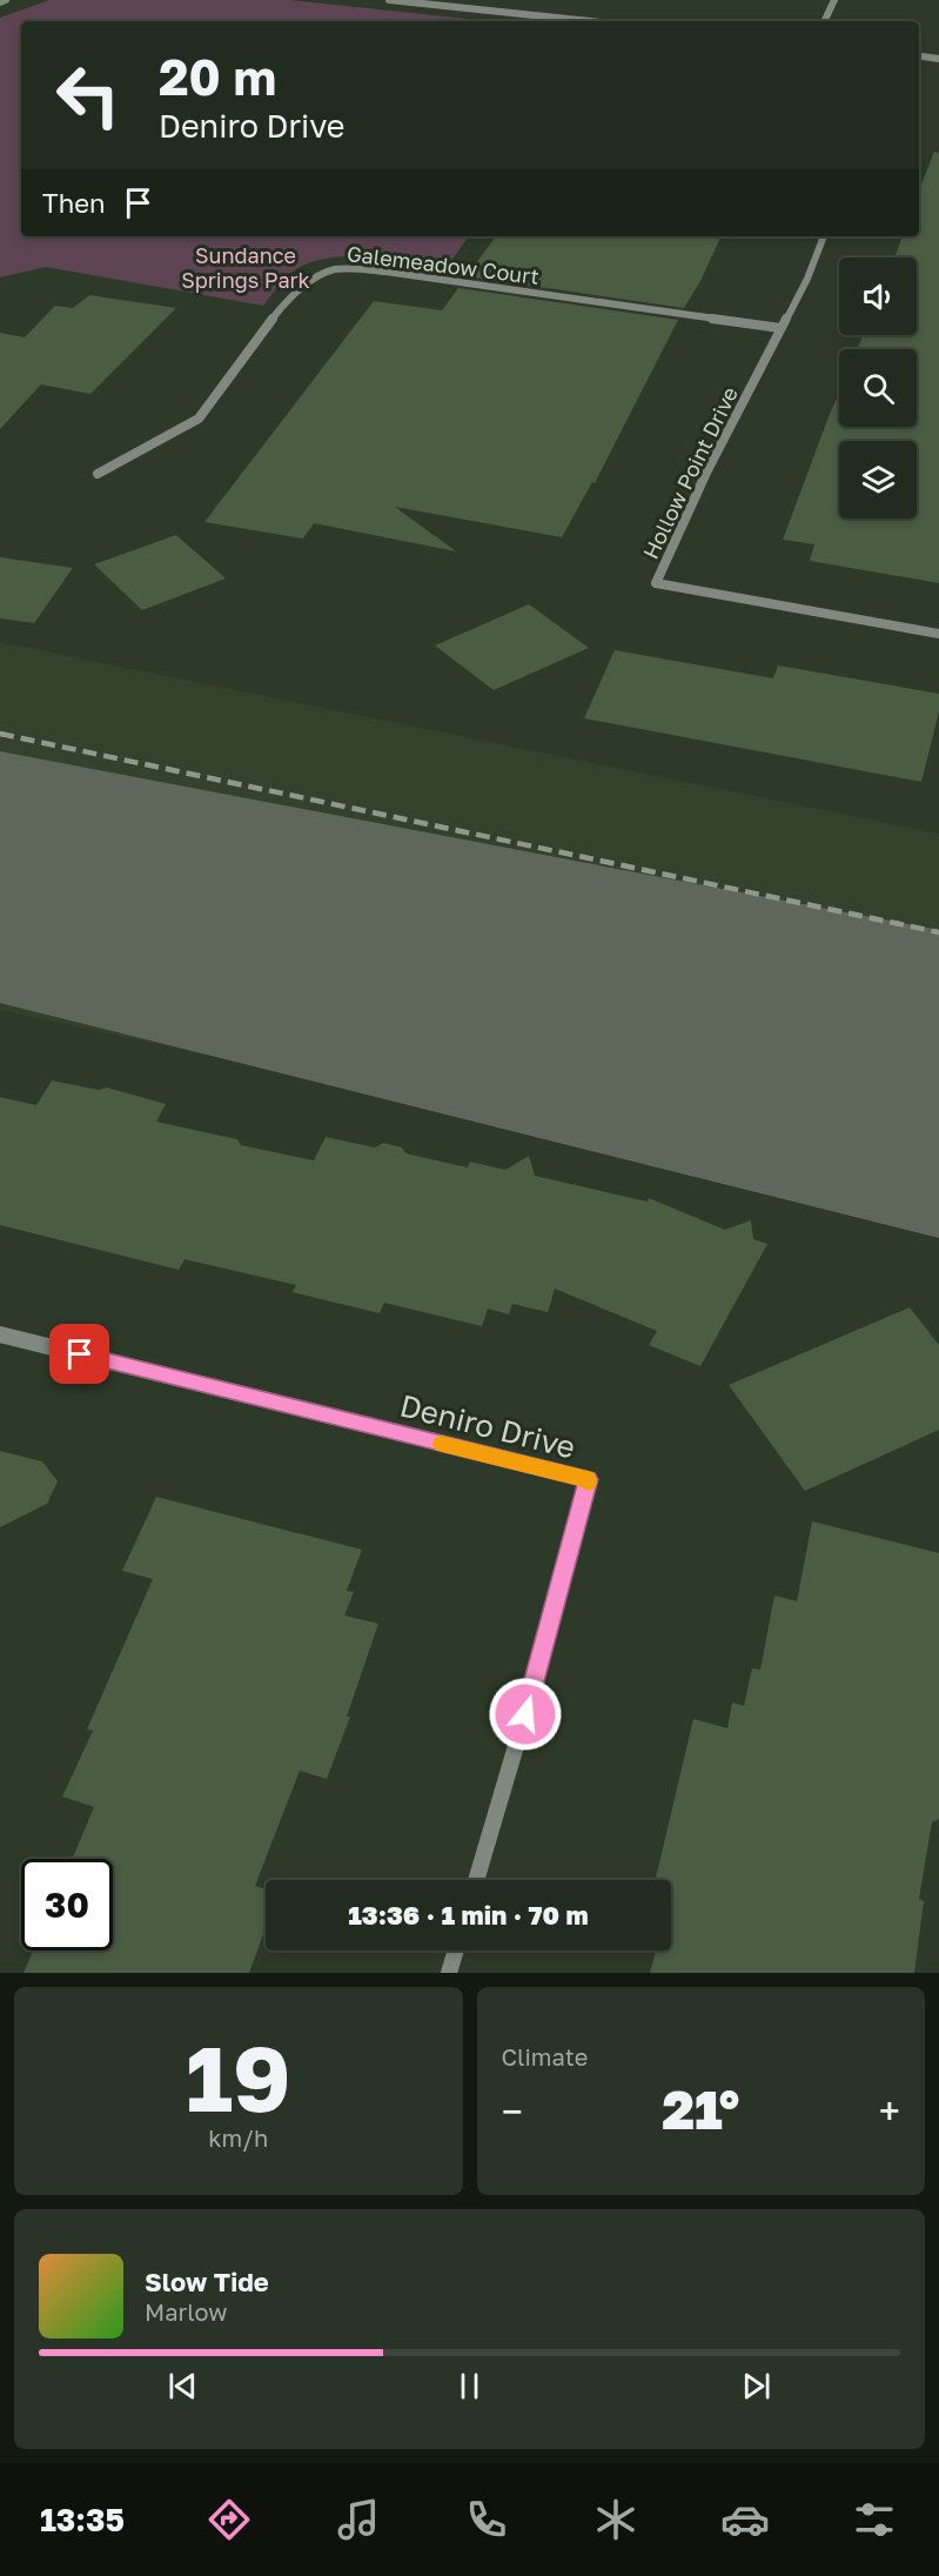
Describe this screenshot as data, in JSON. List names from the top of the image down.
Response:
{
  "streets": {
    "street": ["Galemeadow Court", "Hollow Point Drive", "Deniro Drive"]
  },
  "crossings": [
    ["Galemeadow Court", "Hollow Point Drive"]
  ],
  "parks": ["Sundance Springs Park"],
  "page": {
    "turn": ["20 m", "Deniro Drive"],
    "then": "Then",
    "limit": "30",
    "trip": "13:36 · 1 min · 70 m",
    "tile": [
      ["19", "km/h"],
      "Climate"
    ],
    "heat": ["−", "21°", "+"],
    "song": ["Slow Tide", "Marlow"],
    "tabs": "13:35"
  }
}
